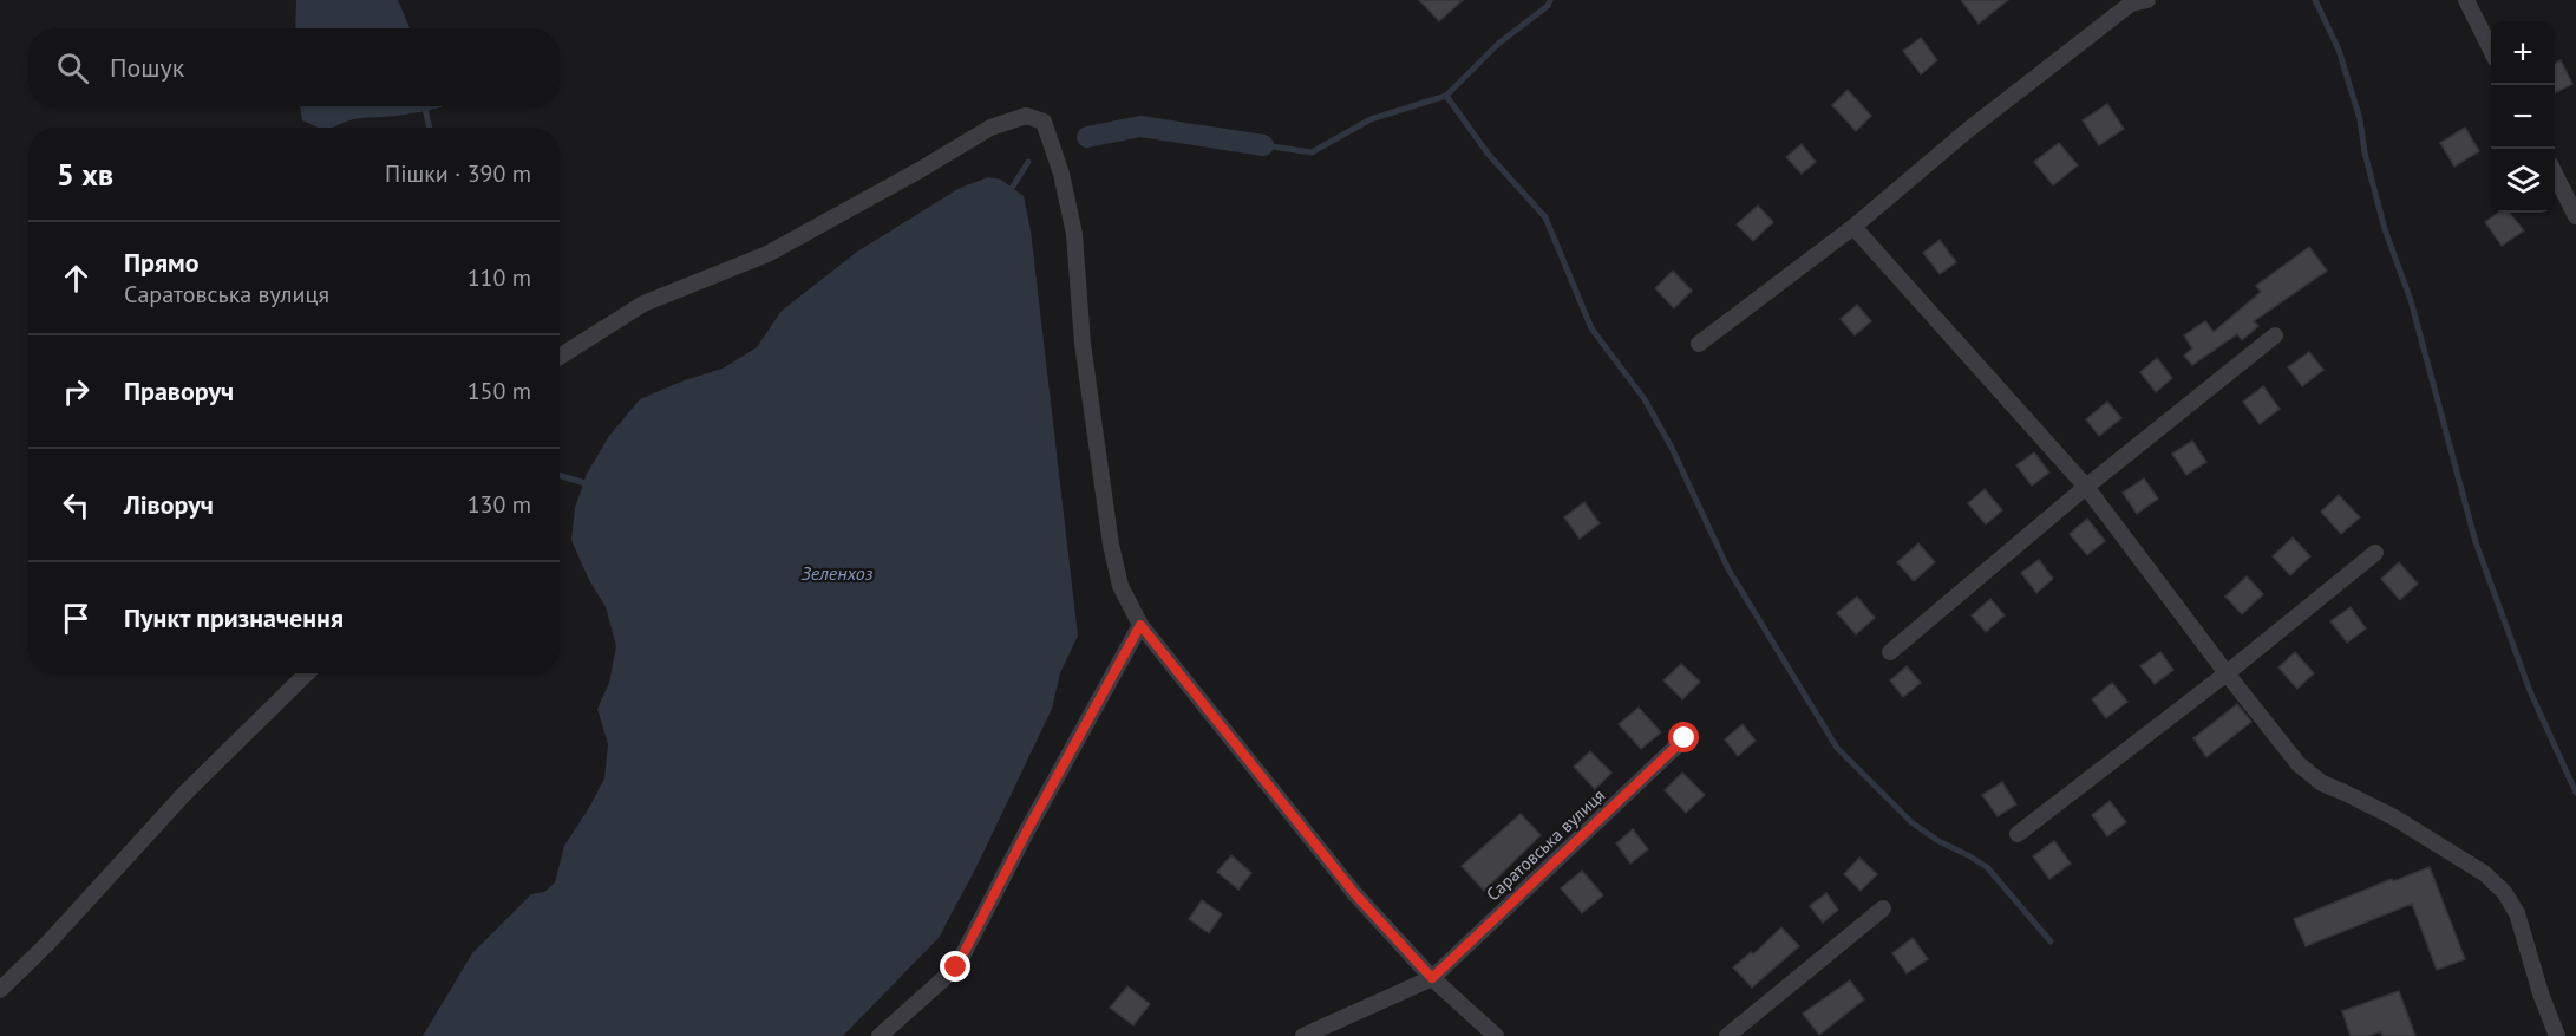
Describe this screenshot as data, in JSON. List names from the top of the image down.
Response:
{
  "streets": {
    "street": ["Саратовська вулиця"]
  },
  "water": ["Зеленхоз"],
  "page": {
    "map_buttons": ["+", "−"],
    "search": "Пошук",
    "heading": ["5 хв", "Пішки · 390 m"],
    "list": [
      ["Прямо", "Саратовська вулиця", "110 m"],
      ["Праворуч", "150 m"],
      ["Ліворуч", "130 m"],
      "Пункт призначення"
    ]
  }
}
